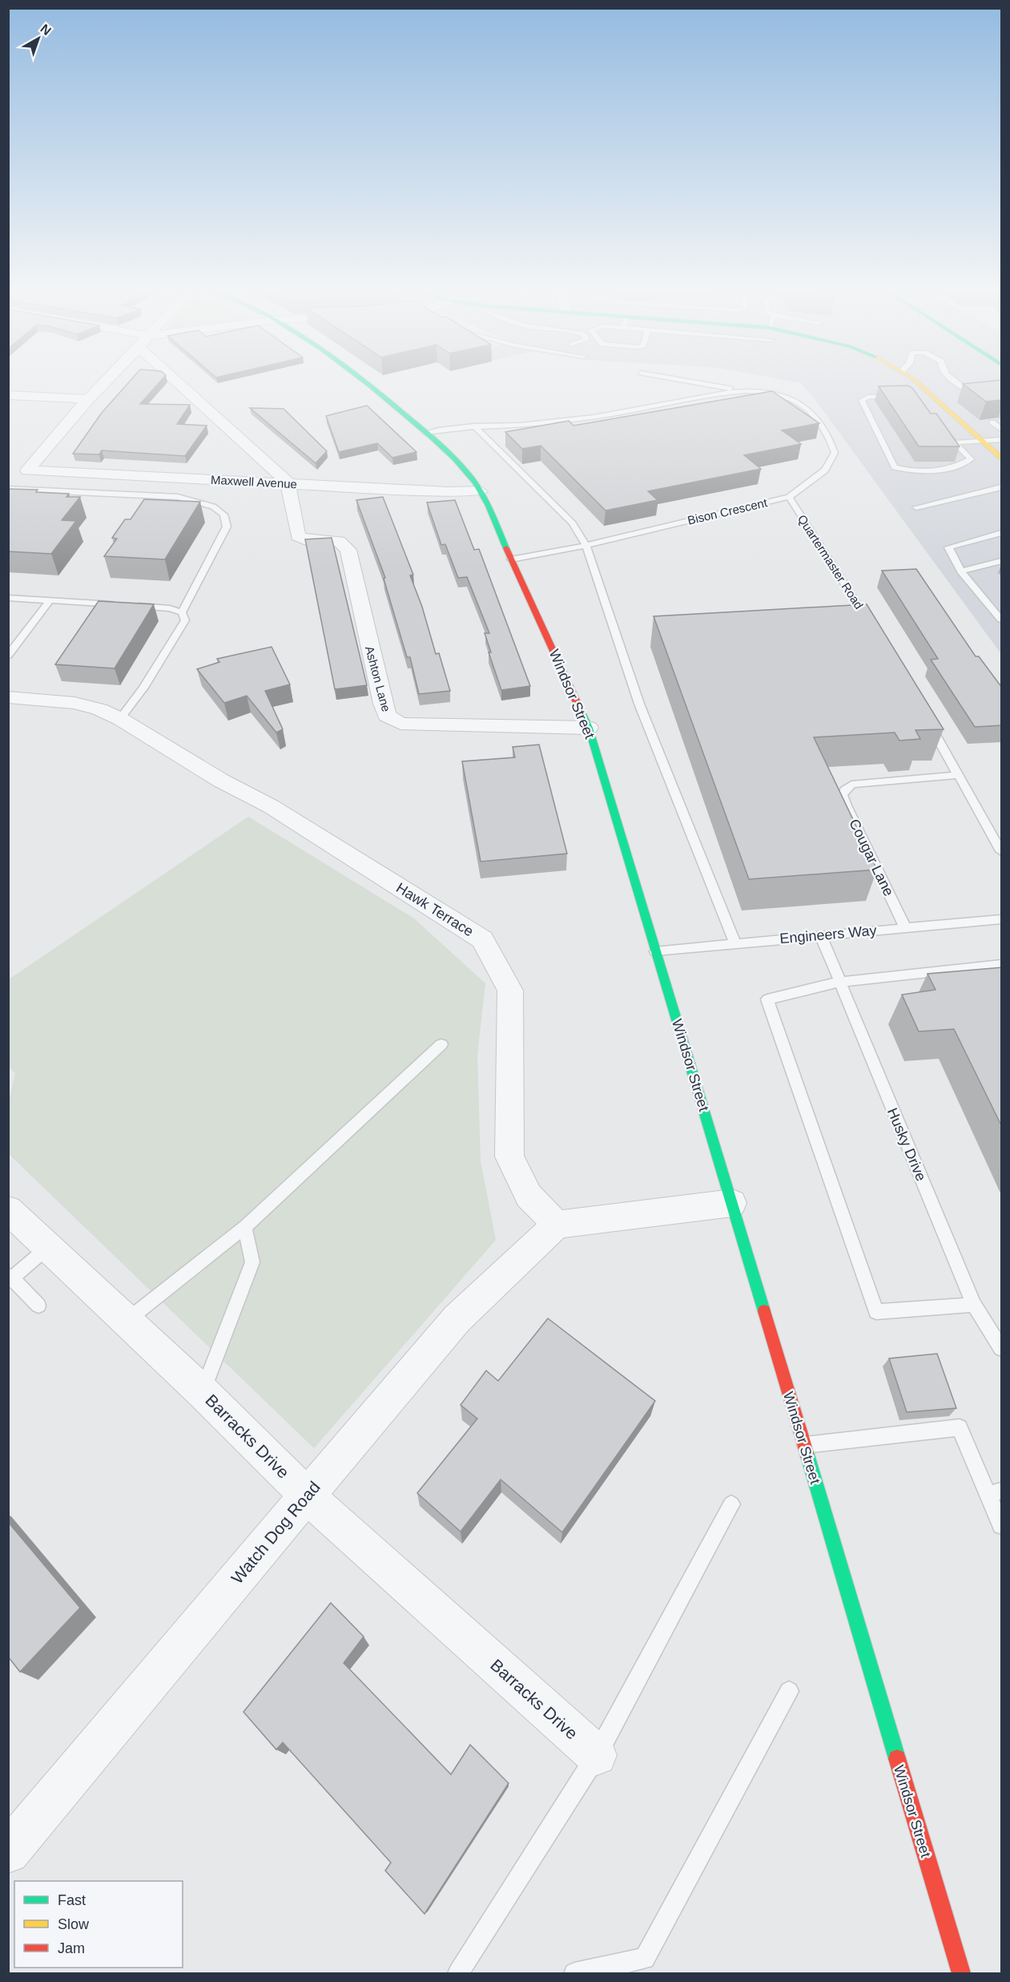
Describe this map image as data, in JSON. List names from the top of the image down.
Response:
{
  "streets": {
    "street": [
      "Maxwell Avenue",
      "Ashton Lane",
      "Windsor Street",
      "Hawk Terrace",
      "Barracks Drive",
      "Watch Dog Road"
    ],
    "lane": [
      "Bison Crescent",
      "Quartermaster Road",
      "Cougar Lane",
      "Engineers Way",
      "Husky Drive"
    ]
  },
  "crossings": [
    ["Maxwell Avenue", "Ashton Lane"],
    ["Maxwell Avenue", "Windsor Street"],
    ["Bison Crescent", "Quartermaster Road"],
    ["Bison Crescent", "Windsor Street"],
    ["Ashton Lane", "Windsor Street"],
    ["Windsor Street", "Engineers Way"],
    ["Cougar Lane", "Engineers Way"],
    ["Hawk Terrace", "Watch Dog Road"],
    ["Engineers Way", "Husky Drive"],
    ["Barracks Drive", "Watch Dog Road"]
  ],
  "legend": ["Fast", "Slow", "Jam"],
  "north": "top right"
}
